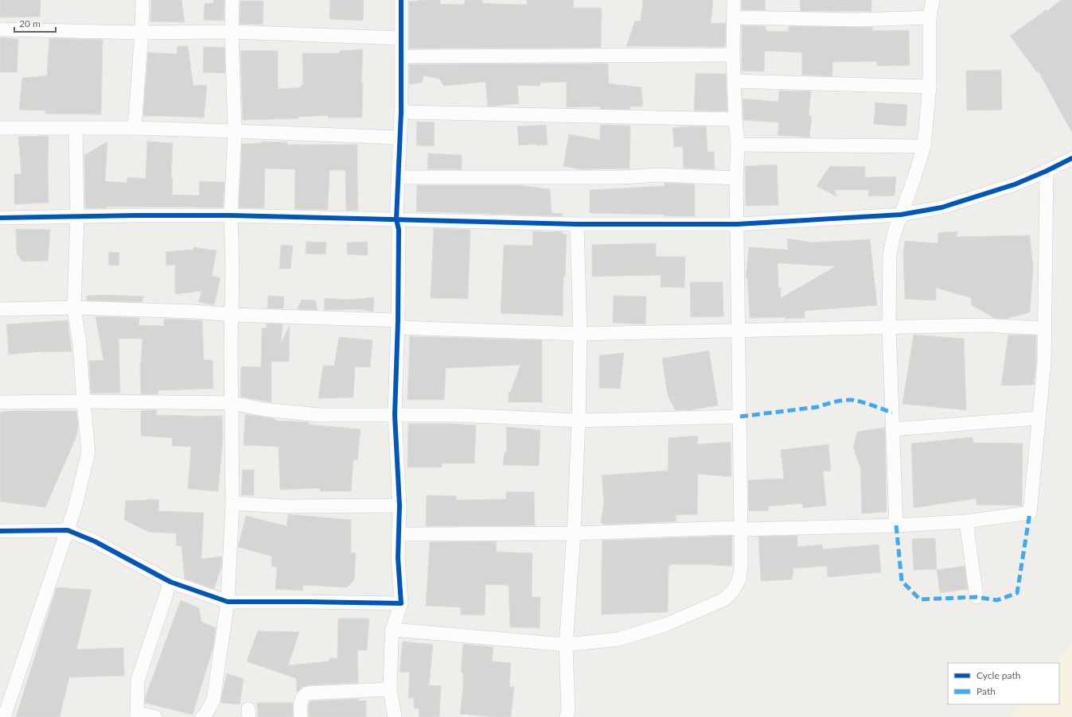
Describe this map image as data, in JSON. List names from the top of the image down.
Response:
{
  "legend": ["Cycle path", "Path"],
  "scale_bar": "20 m"
}
